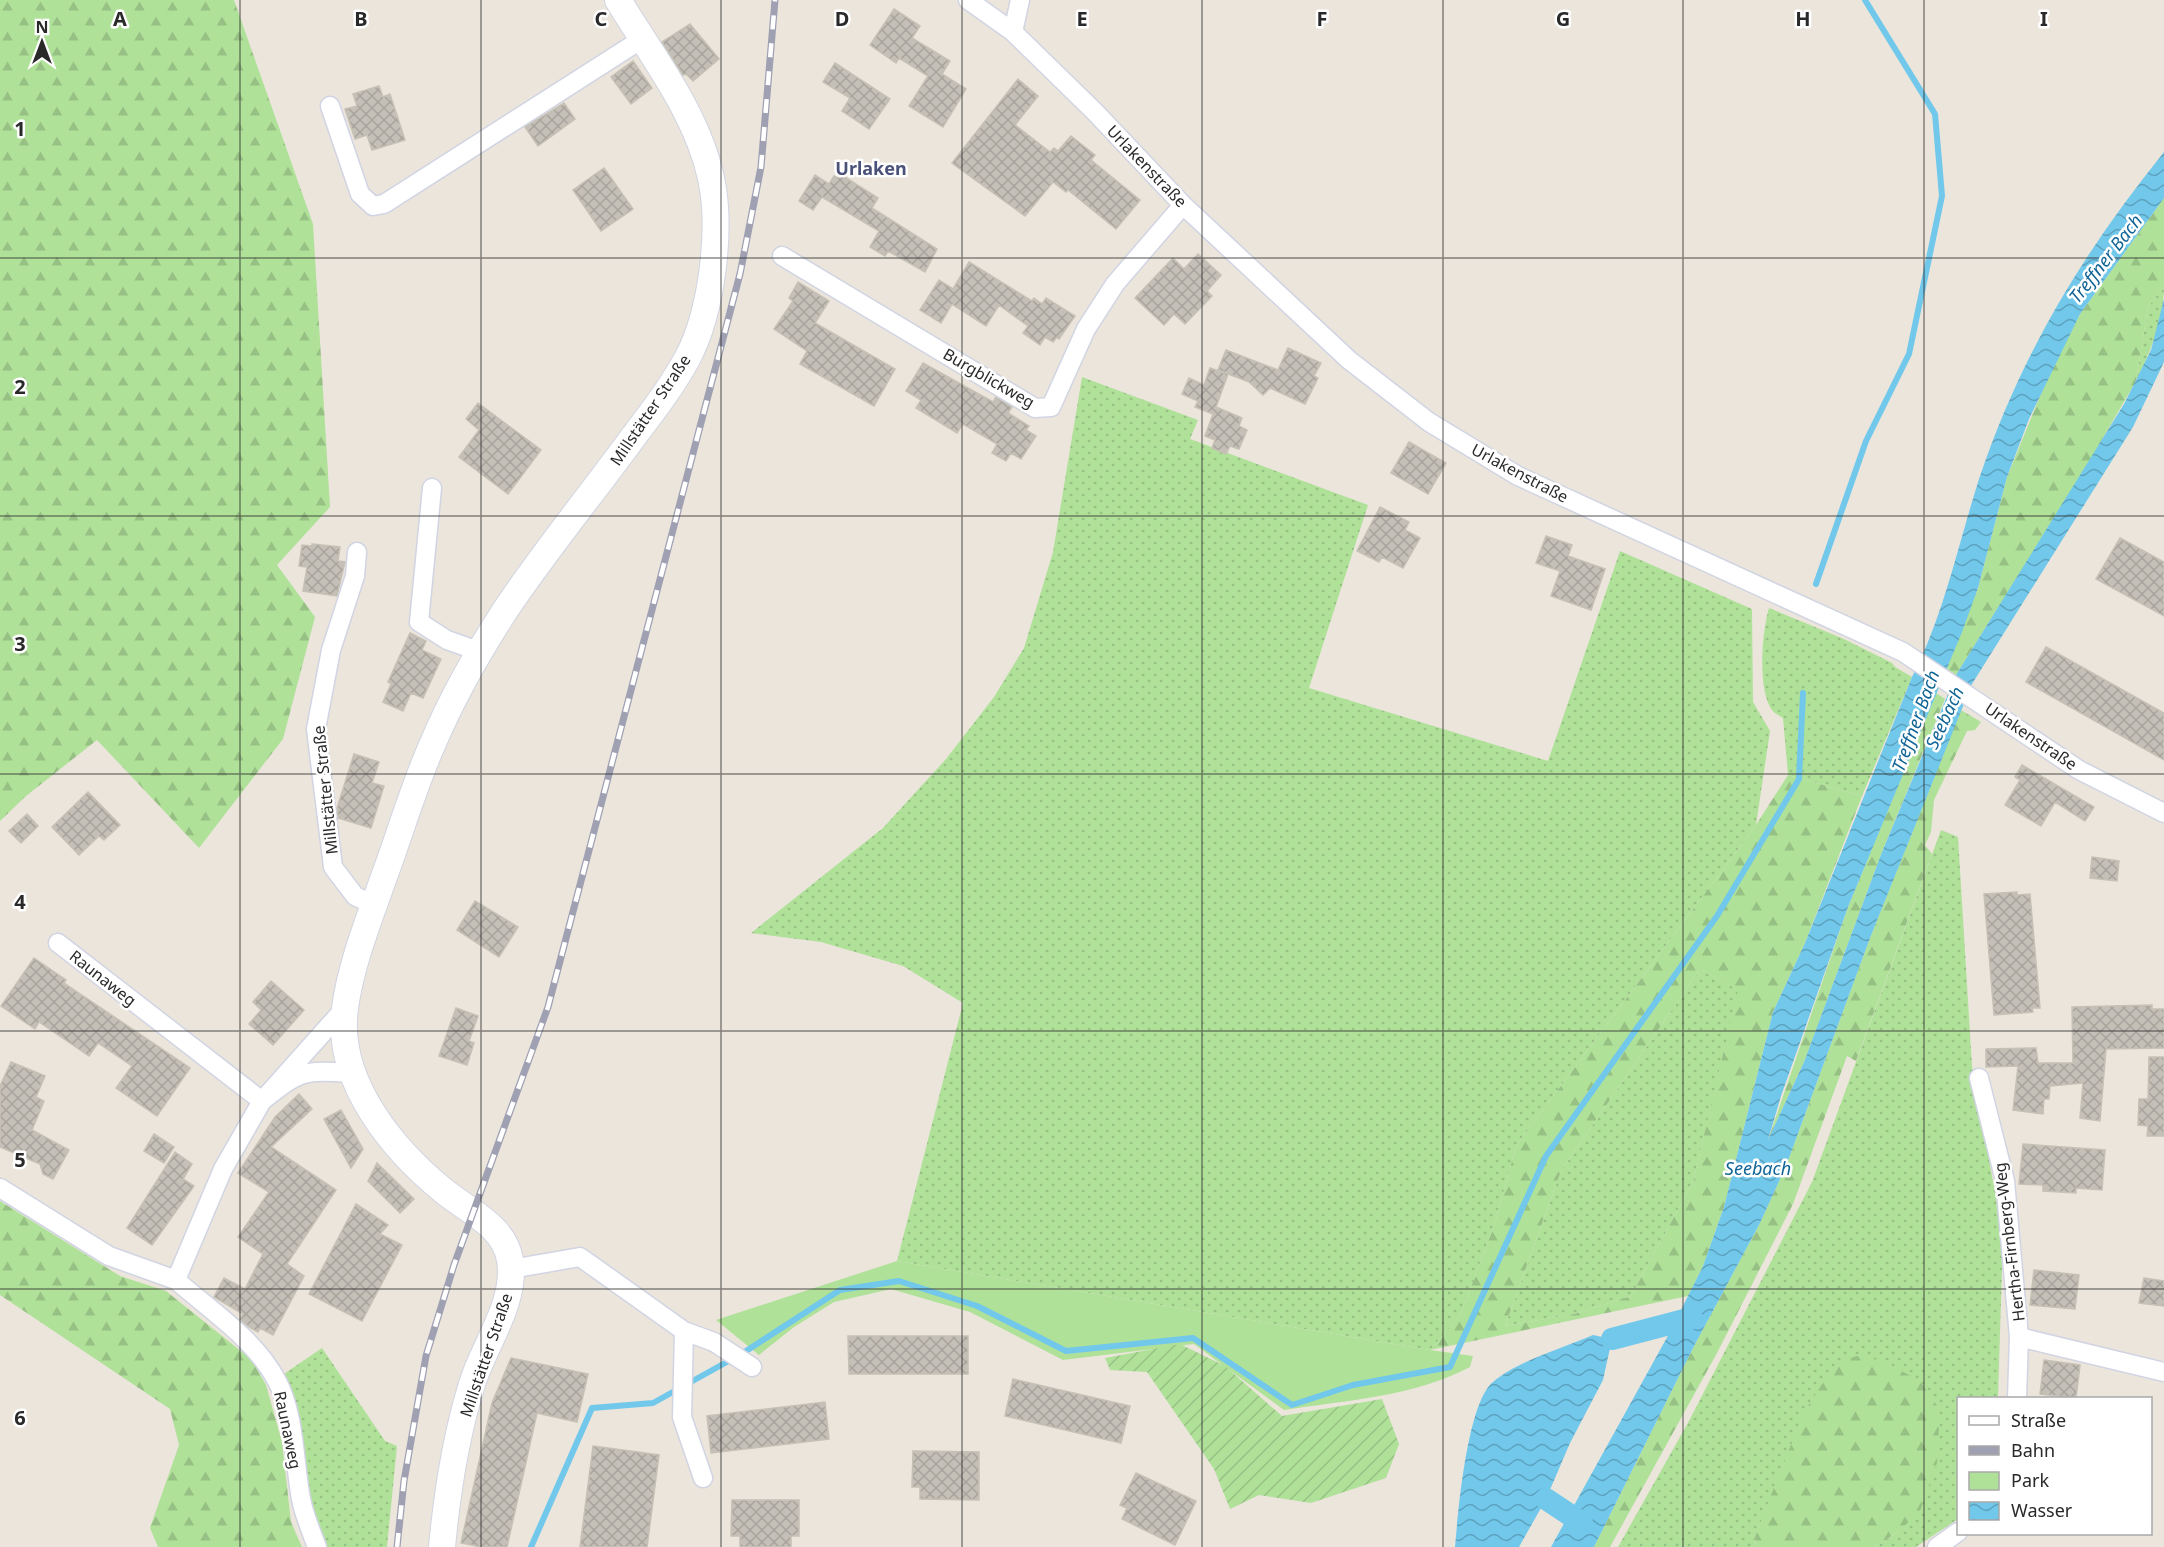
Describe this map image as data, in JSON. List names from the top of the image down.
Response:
{
  "streets": {
    "street": [
      "Urlakenstraße",
      "Burgblickweg",
      "Millstätter Straße",
      "Raunaweg",
      "Hertha-Firnberg-Weg"
    ]
  },
  "crossings": [
    ["Urlakenstraße", "Burgblickweg"]
  ],
  "districts": ["Urlaken"],
  "water": ["Treffner Bach", "Seebach"],
  "legend": [
    "Straße",
    "Bahn",
    "Park",
    "Wasser"
  ],
  "north": "top",
  "grid": {
    "columns": [
      "A",
      "B",
      "C",
      "D",
      "E",
      "F",
      "G",
      "H",
      "I"
    ],
    "rows": [
      "1",
      "2",
      "3",
      "4",
      "5",
      "6"
    ]
  }
}
